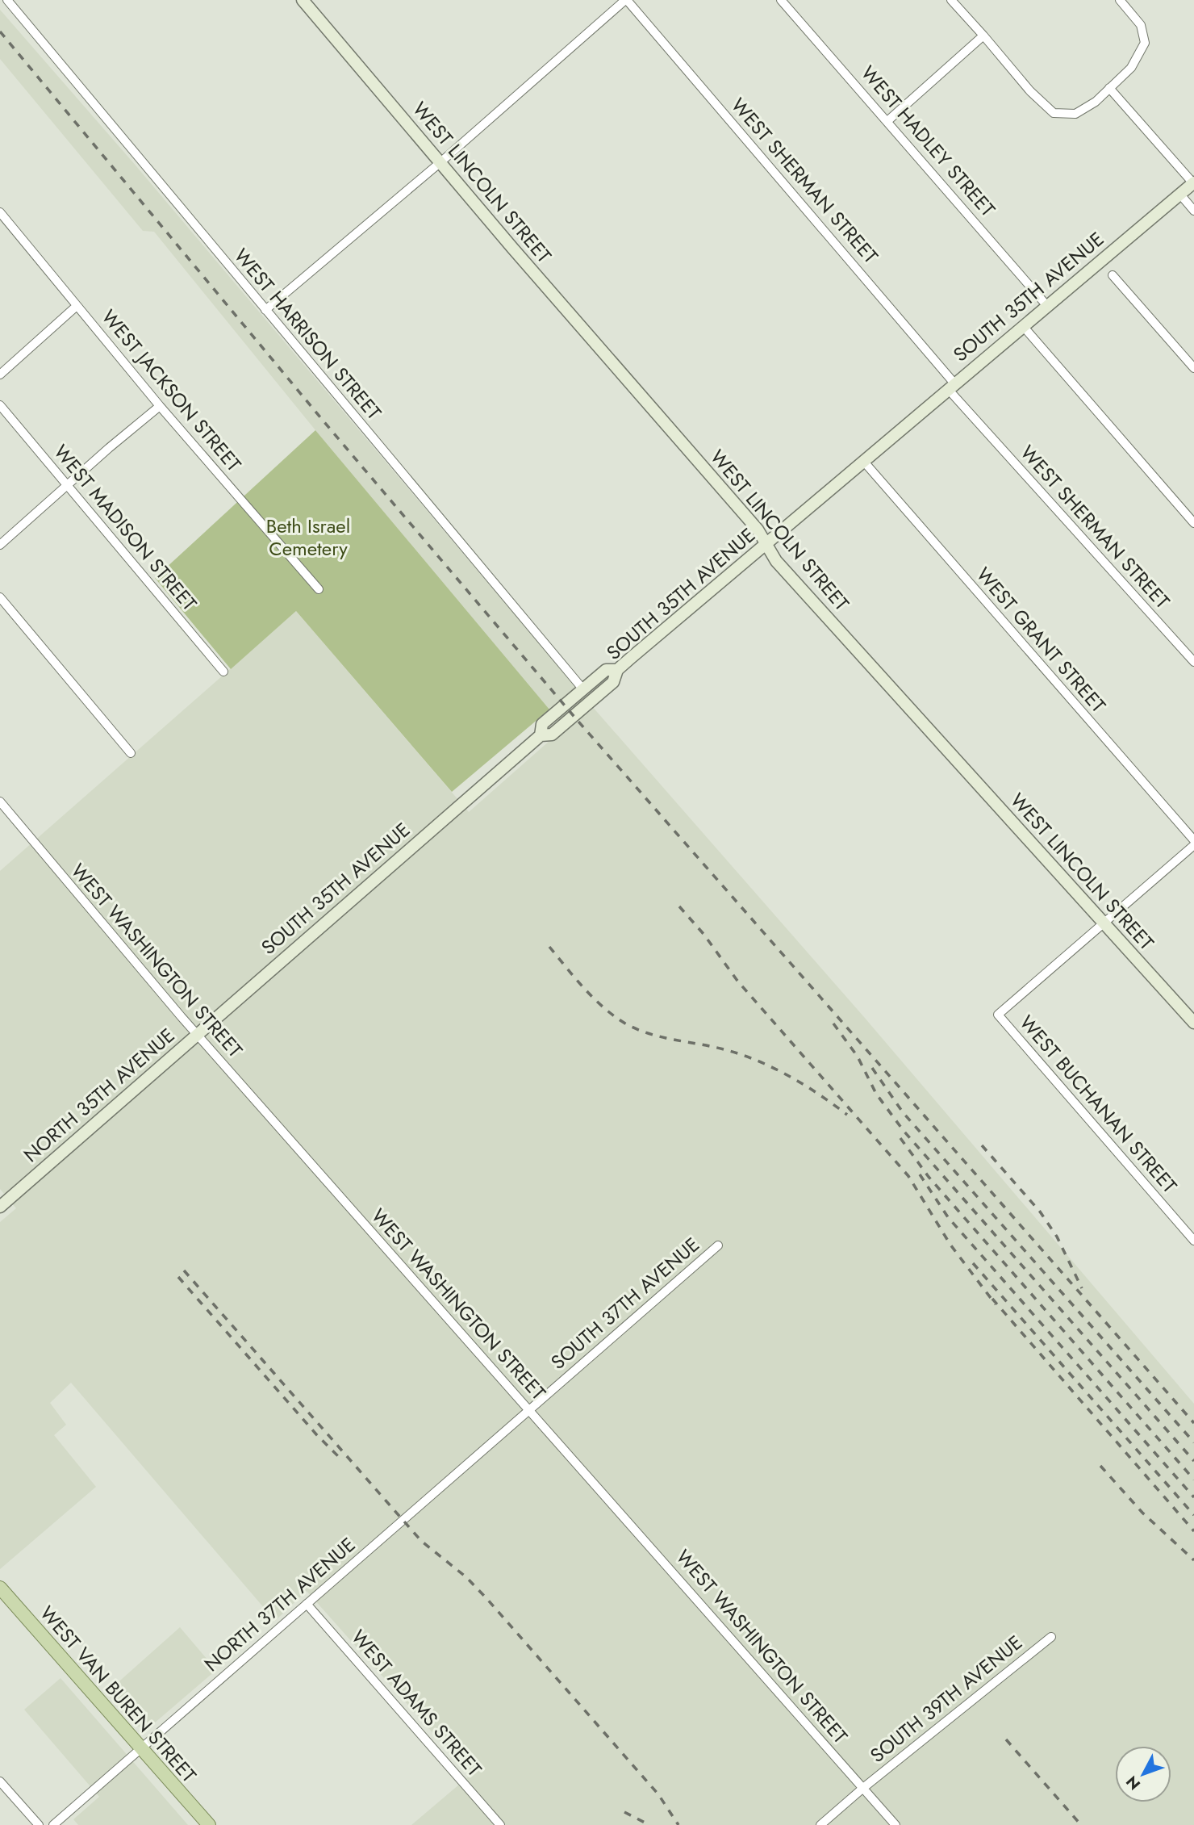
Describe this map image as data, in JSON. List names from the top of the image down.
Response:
{
  "streets": {
    "main road": [
      "WEST LINCOLN STREET",
      "SOUTH 35TH AVENUE",
      "NORTH 35TH AVENUE",
      "WEST VAN BUREN STREET"
    ],
    "street": [
      "WEST HADLEY STREET",
      "WEST SHERMAN STREET",
      "WEST HARRISON STREET",
      "WEST JACKSON STREET",
      "WEST MADISON STREET",
      "WEST GRANT STREET",
      "WEST WASHINGTON STREET",
      "WEST BUCHANAN STREET",
      "SOUTH 37TH AVENUE",
      "NORTH 37TH AVENUE",
      "SOUTH 39TH AVENUE",
      "WEST ADAMS STREET"
    ]
  },
  "crossings": [
    ["WEST HADLEY STREET", "SOUTH 35TH AVENUE"],
    ["WEST SHERMAN STREET", "SOUTH 35TH AVENUE"],
    ["WEST LINCOLN STREET", "SOUTH 35TH AVENUE"],
    ["WEST LINCOLN STREET", "WEST BUCHANAN STREET"],
    ["SOUTH 35TH AVENUE", "WEST GRANT STREET"],
    ["SOUTH 35TH AVENUE", "WEST WASHINGTON STREET"],
    ["SOUTH 35TH AVENUE", "NORTH 35TH AVENUE"],
    ["WEST WASHINGTON STREET", "NORTH 35TH AVENUE"],
    ["WEST WASHINGTON STREET", "SOUTH 37TH AVENUE"],
    ["WEST WASHINGTON STREET", "NORTH 37TH AVENUE"],
    ["WEST WASHINGTON STREET", "SOUTH 39TH AVENUE"],
    ["SOUTH 37TH AVENUE", "NORTH 37TH AVENUE"],
    ["NORTH 37TH AVENUE", "WEST VAN BUREN STREET"],
    ["NORTH 37TH AVENUE", "WEST ADAMS STREET"]
  ],
  "parks": ["Beth Israel Cemetery"],
  "north": "bottom left"
}
